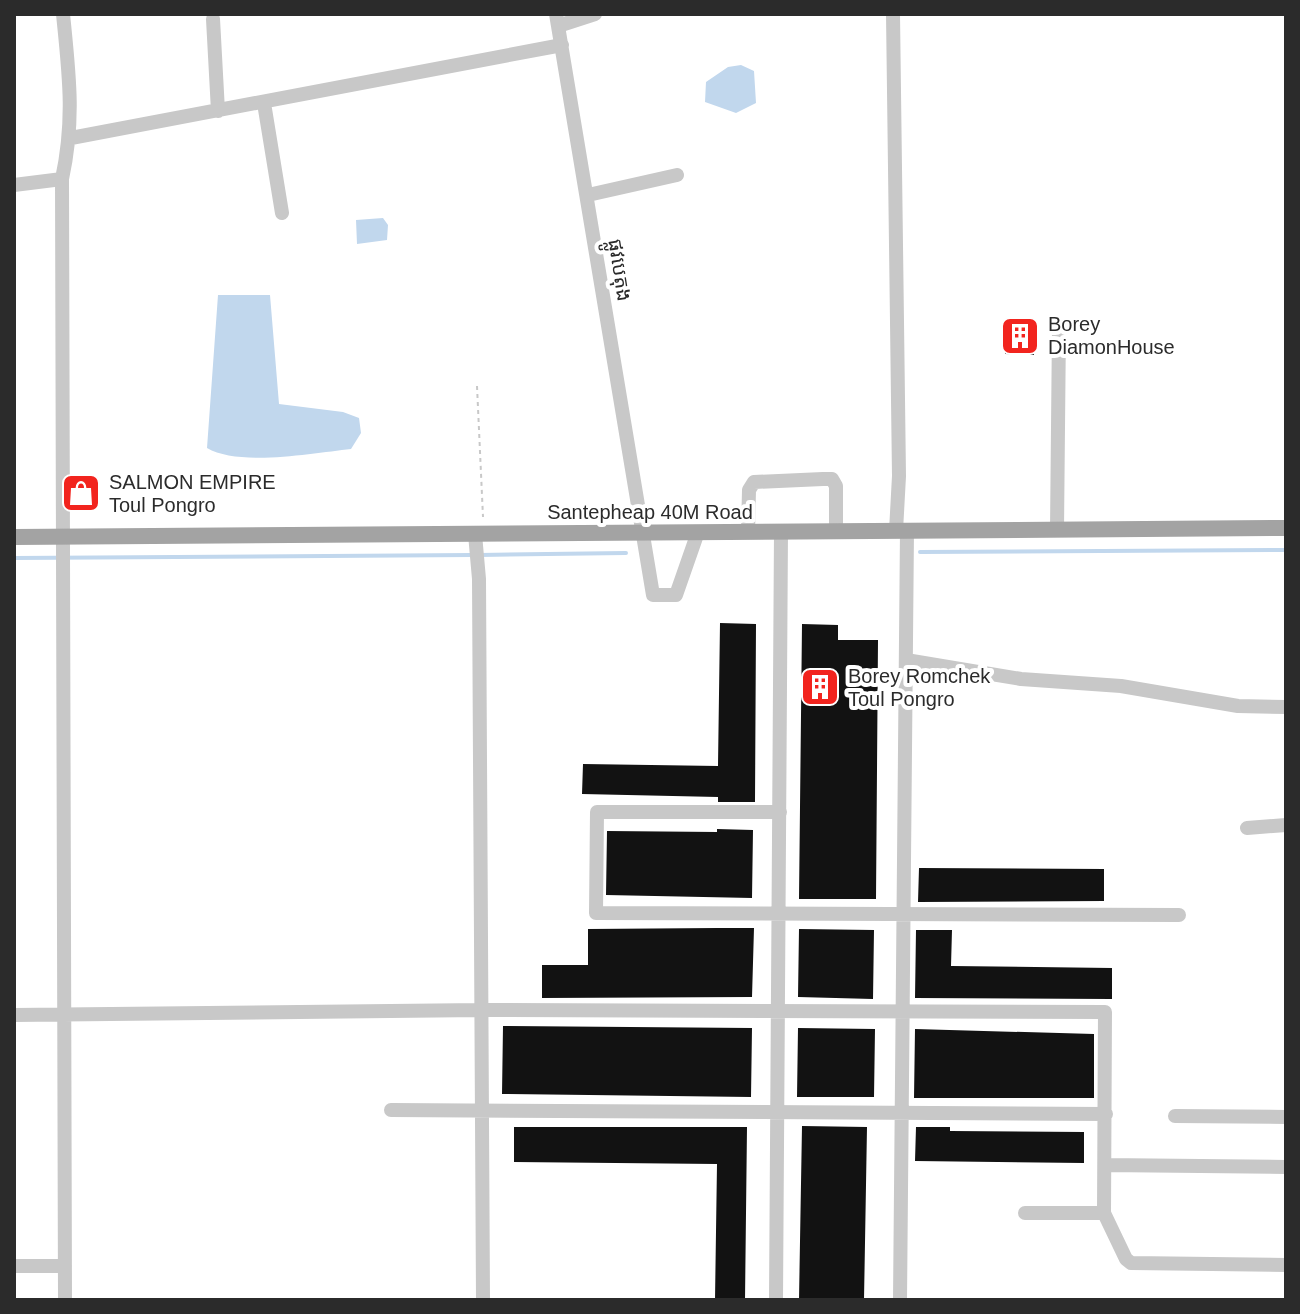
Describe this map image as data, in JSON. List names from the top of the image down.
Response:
{
  "streets": {
    "main road": ["Santepheap 40M Road"],
    "street": ["ផ្លូវបេតុង"]
  },
  "crossings": [
    ["ផ្លូវបេតុង", "Santepheap 40M Road"]
  ],
  "places": {
    "building": ["Borey DiamonHouse", "Borey Romchek Toul Pongro"],
    "shop": ["SALMON EMPIRE Toul Pongro"]
  }
}
